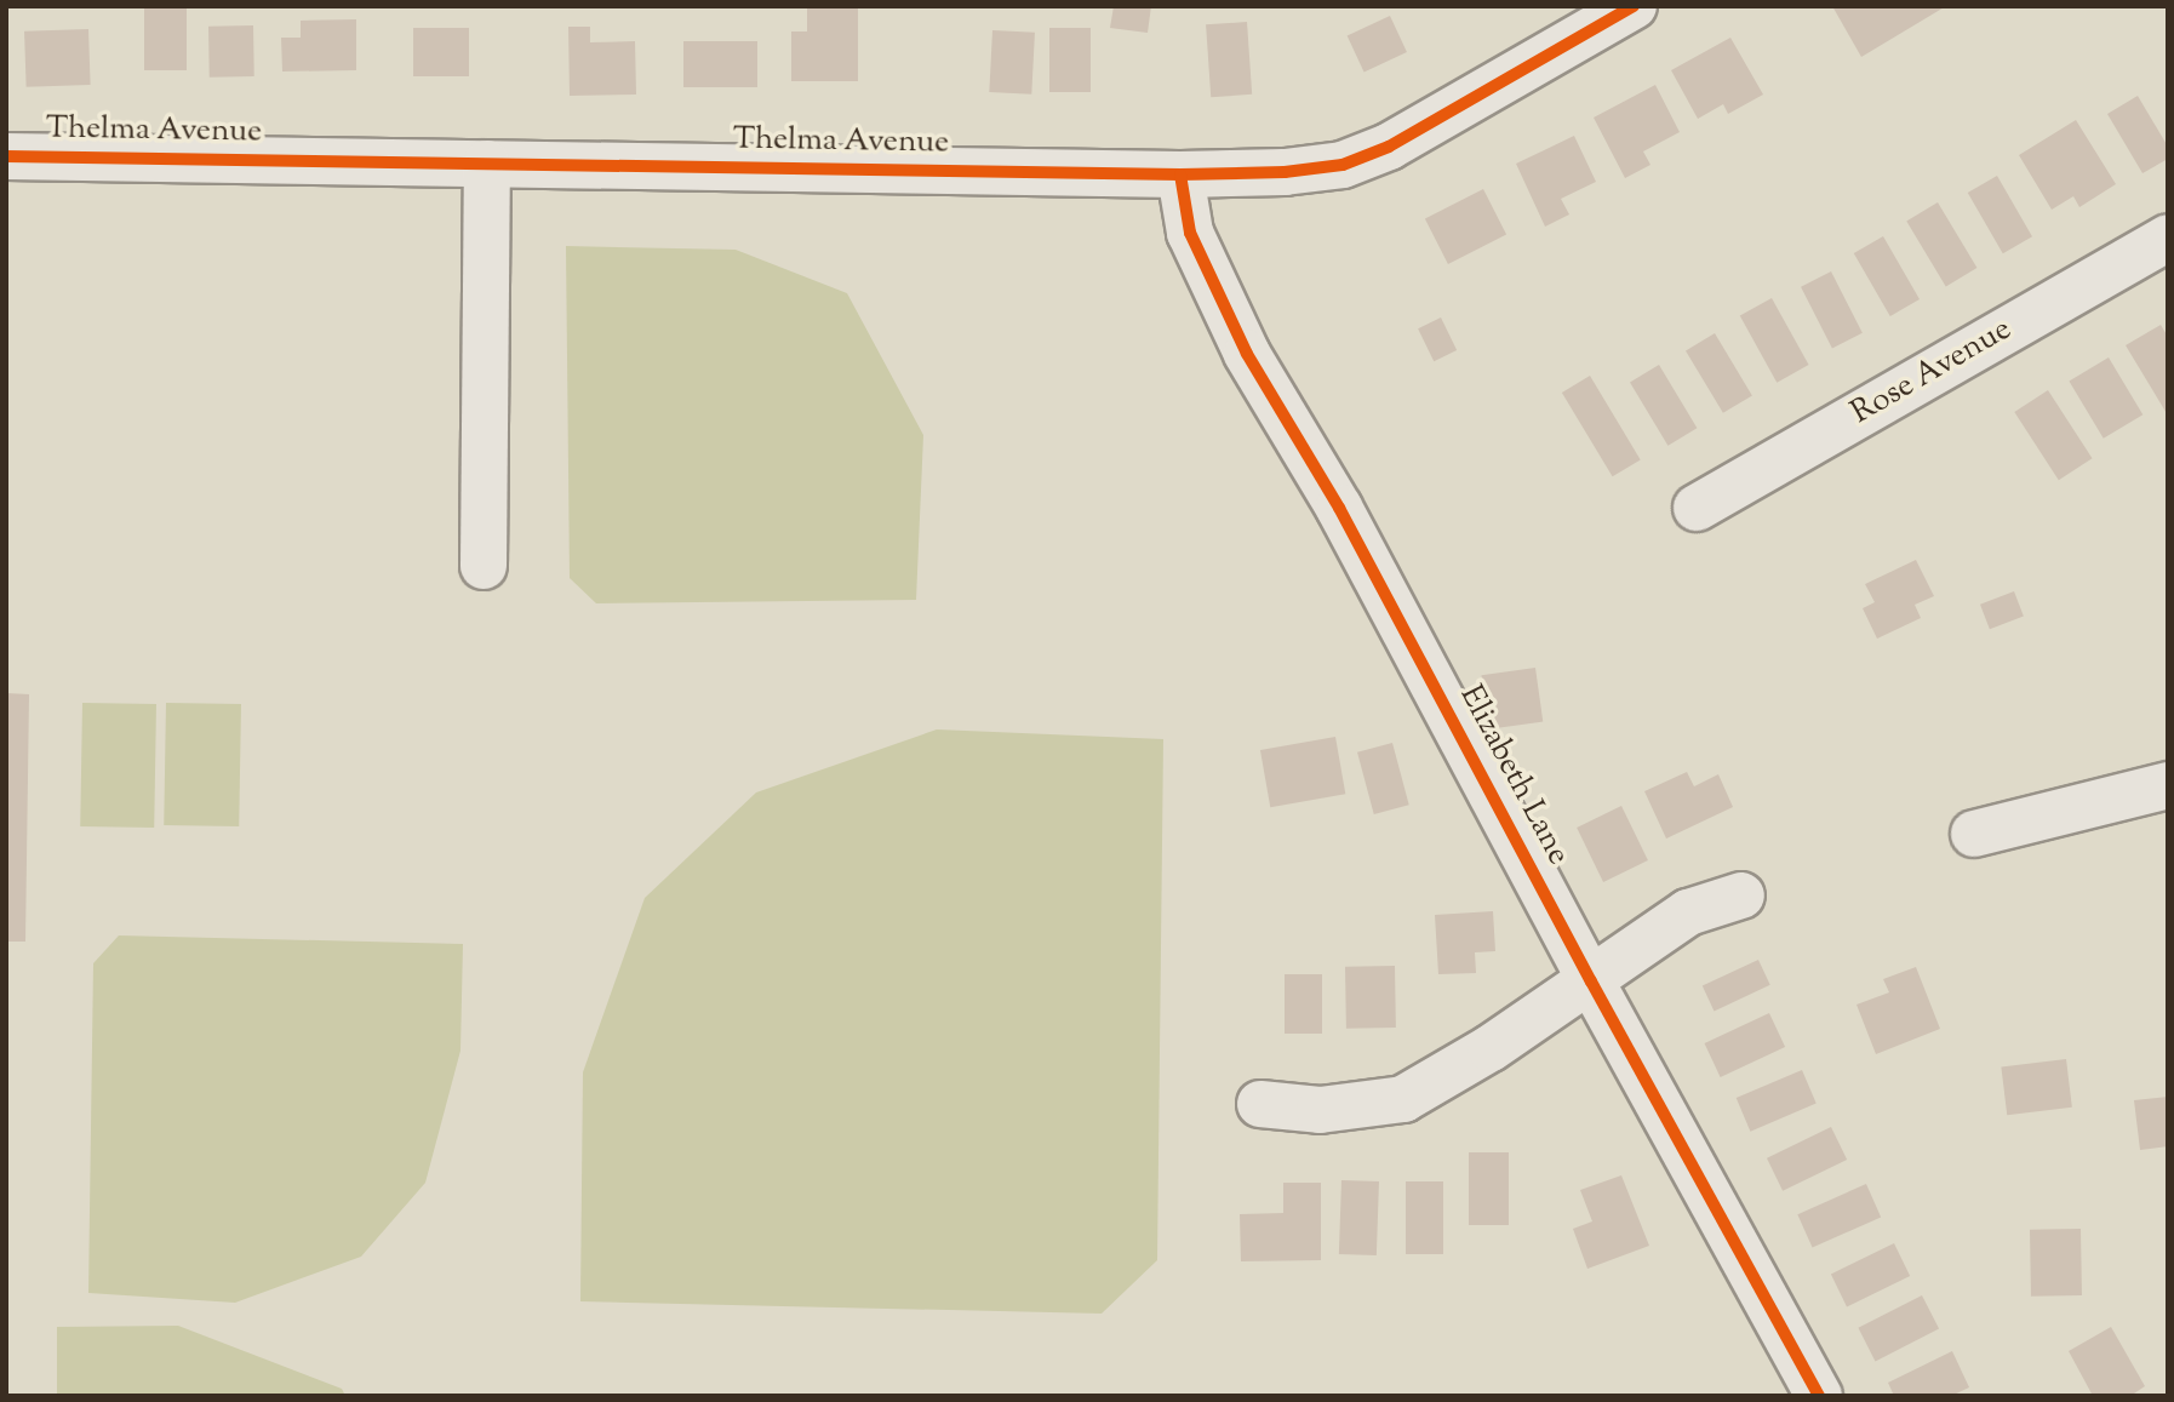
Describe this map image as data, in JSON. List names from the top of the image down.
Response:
{
  "streets": {
    "street": ["Thelma Avenue", "Rose Avenue", "Elizabeth Lane"]
  },
  "crossings": [
    ["Thelma Avenue", "Elizabeth Lane"]
  ]
}
